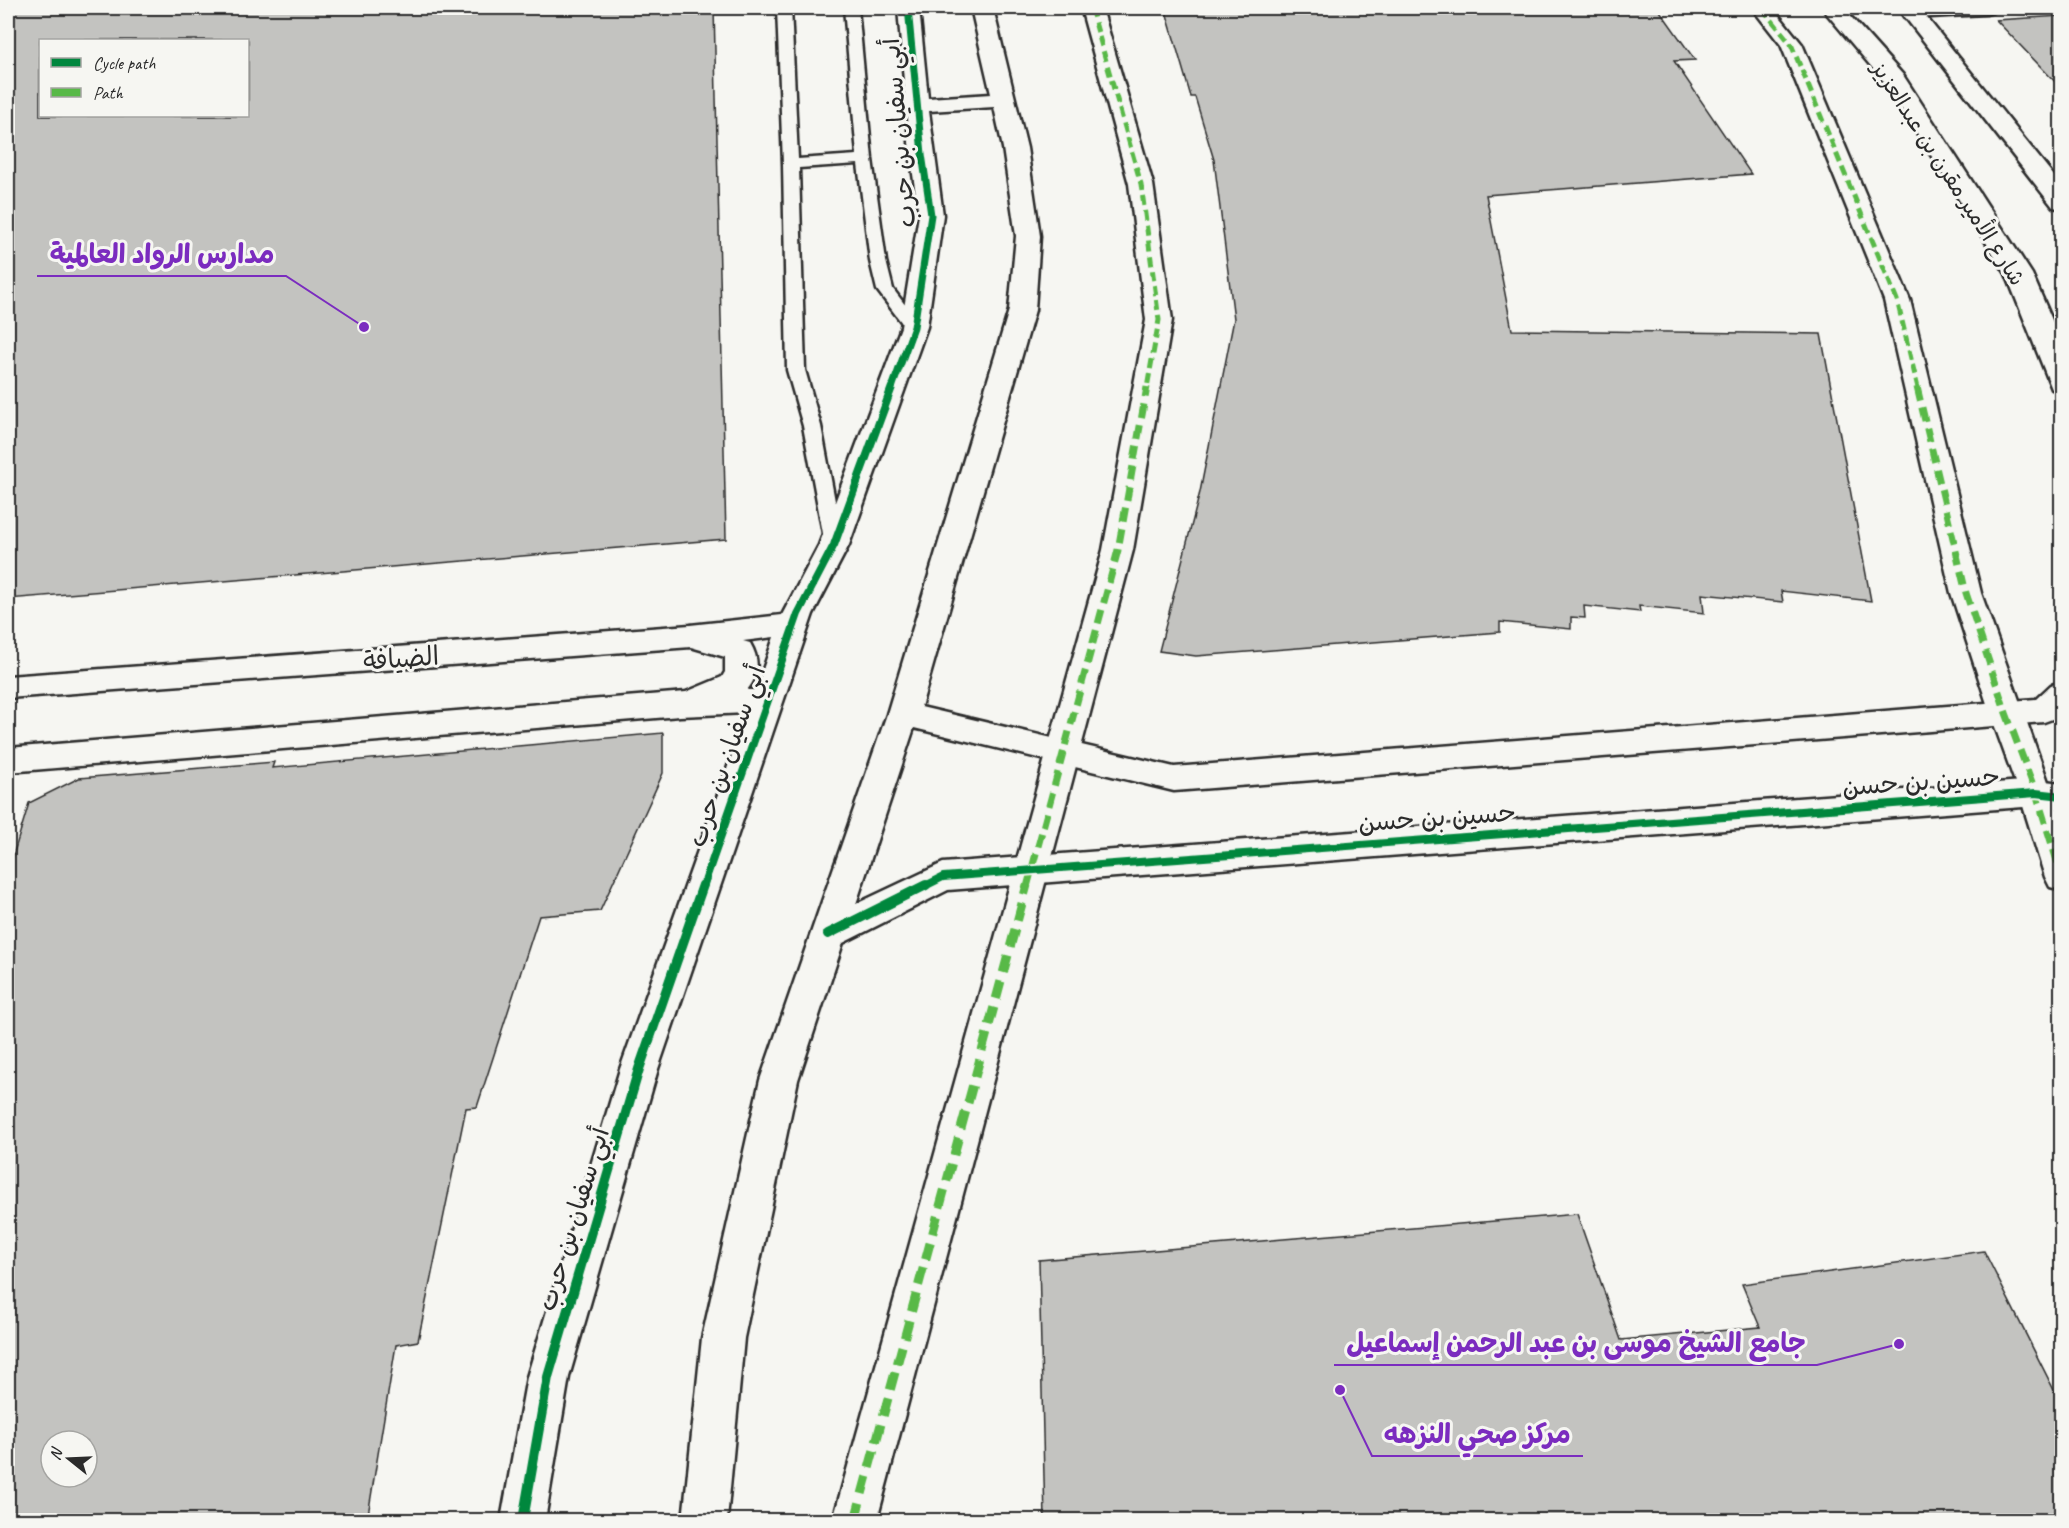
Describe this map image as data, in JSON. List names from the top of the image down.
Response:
{
  "streets": {
    "street": [
      "أبي سفيان بن حرب",
      "شارع الأمير مقرن بن عبدالعزيز",
      "الضيافة",
      "حسين بن حسن"
    ]
  },
  "crossings": [
    ["أبي سفيان بن حرب", "الضيافة"]
  ],
  "places": ["مدارس الرواد العالمية", "جامع الشيخ موسى بن عبد الرحمن إسماعيل", "مركز صحي النزهه"],
  "legend": ["Cycle path", "Path"],
  "north": "left"
}
